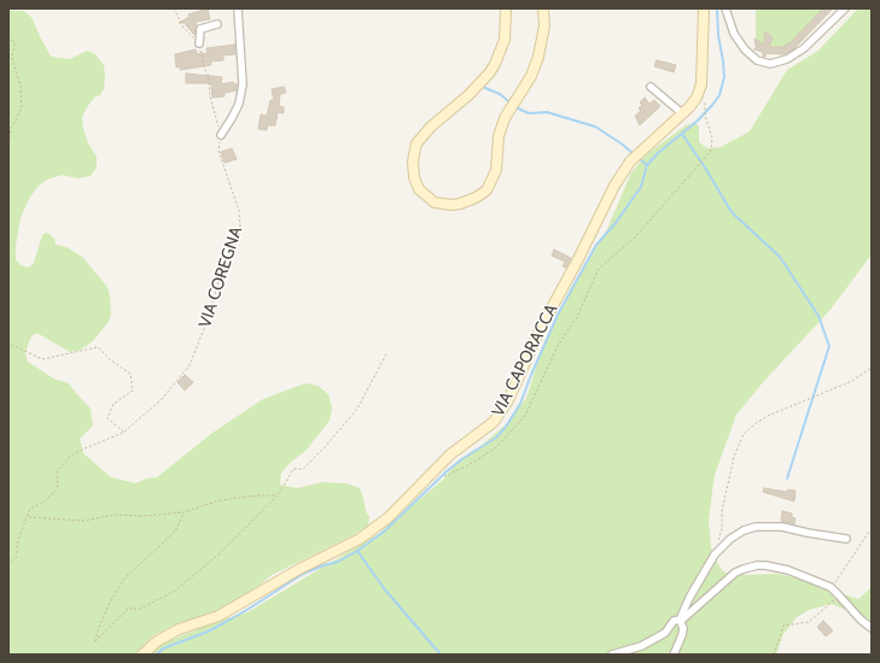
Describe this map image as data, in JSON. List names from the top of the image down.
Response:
{
  "streets": {
    "street": ["VIA CAPORACCA"],
    "path": ["VIA COREGNA"]
  }
}
